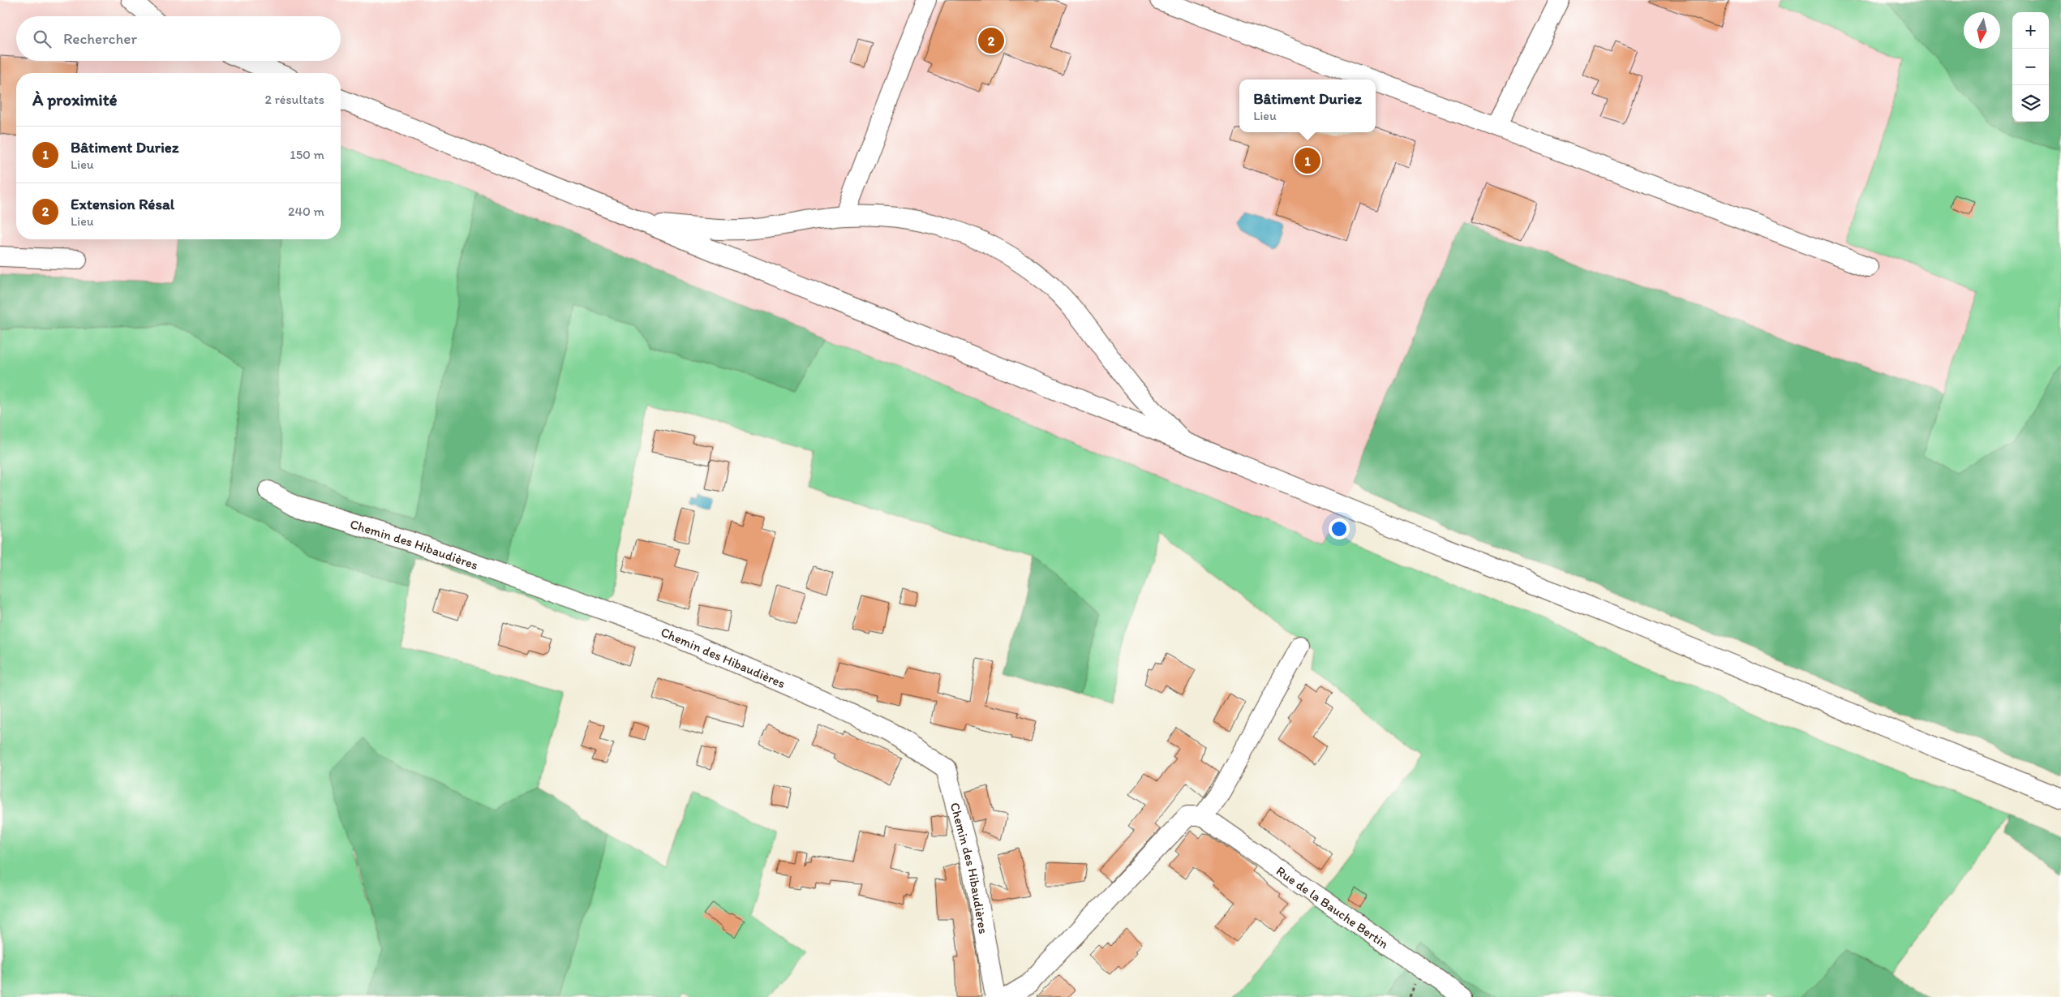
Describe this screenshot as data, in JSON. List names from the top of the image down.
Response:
{
  "streets": {
    "street": ["Chemin des Hibaudières", "Rue de la Bauche Bertin"]
  },
  "north": "bottom",
  "page": {
    "map_buttons": ["+", "−"],
    "search": "Rechercher",
    "pins": ["2", "1"],
    "heading": ["À proximité", "2 résultats"],
    "popup": ["Bâtiment Duriez", "Lieu"],
    "list": [
      {
        "mark": "1",
        "name": "Bâtiment Duriez",
        "note": "Lieu",
        "value": "150 m"
      },
      {
        "mark": "2",
        "name": "Extension Résal",
        "note": "Lieu",
        "value": "240 m"
      }
    ]
  }
}
